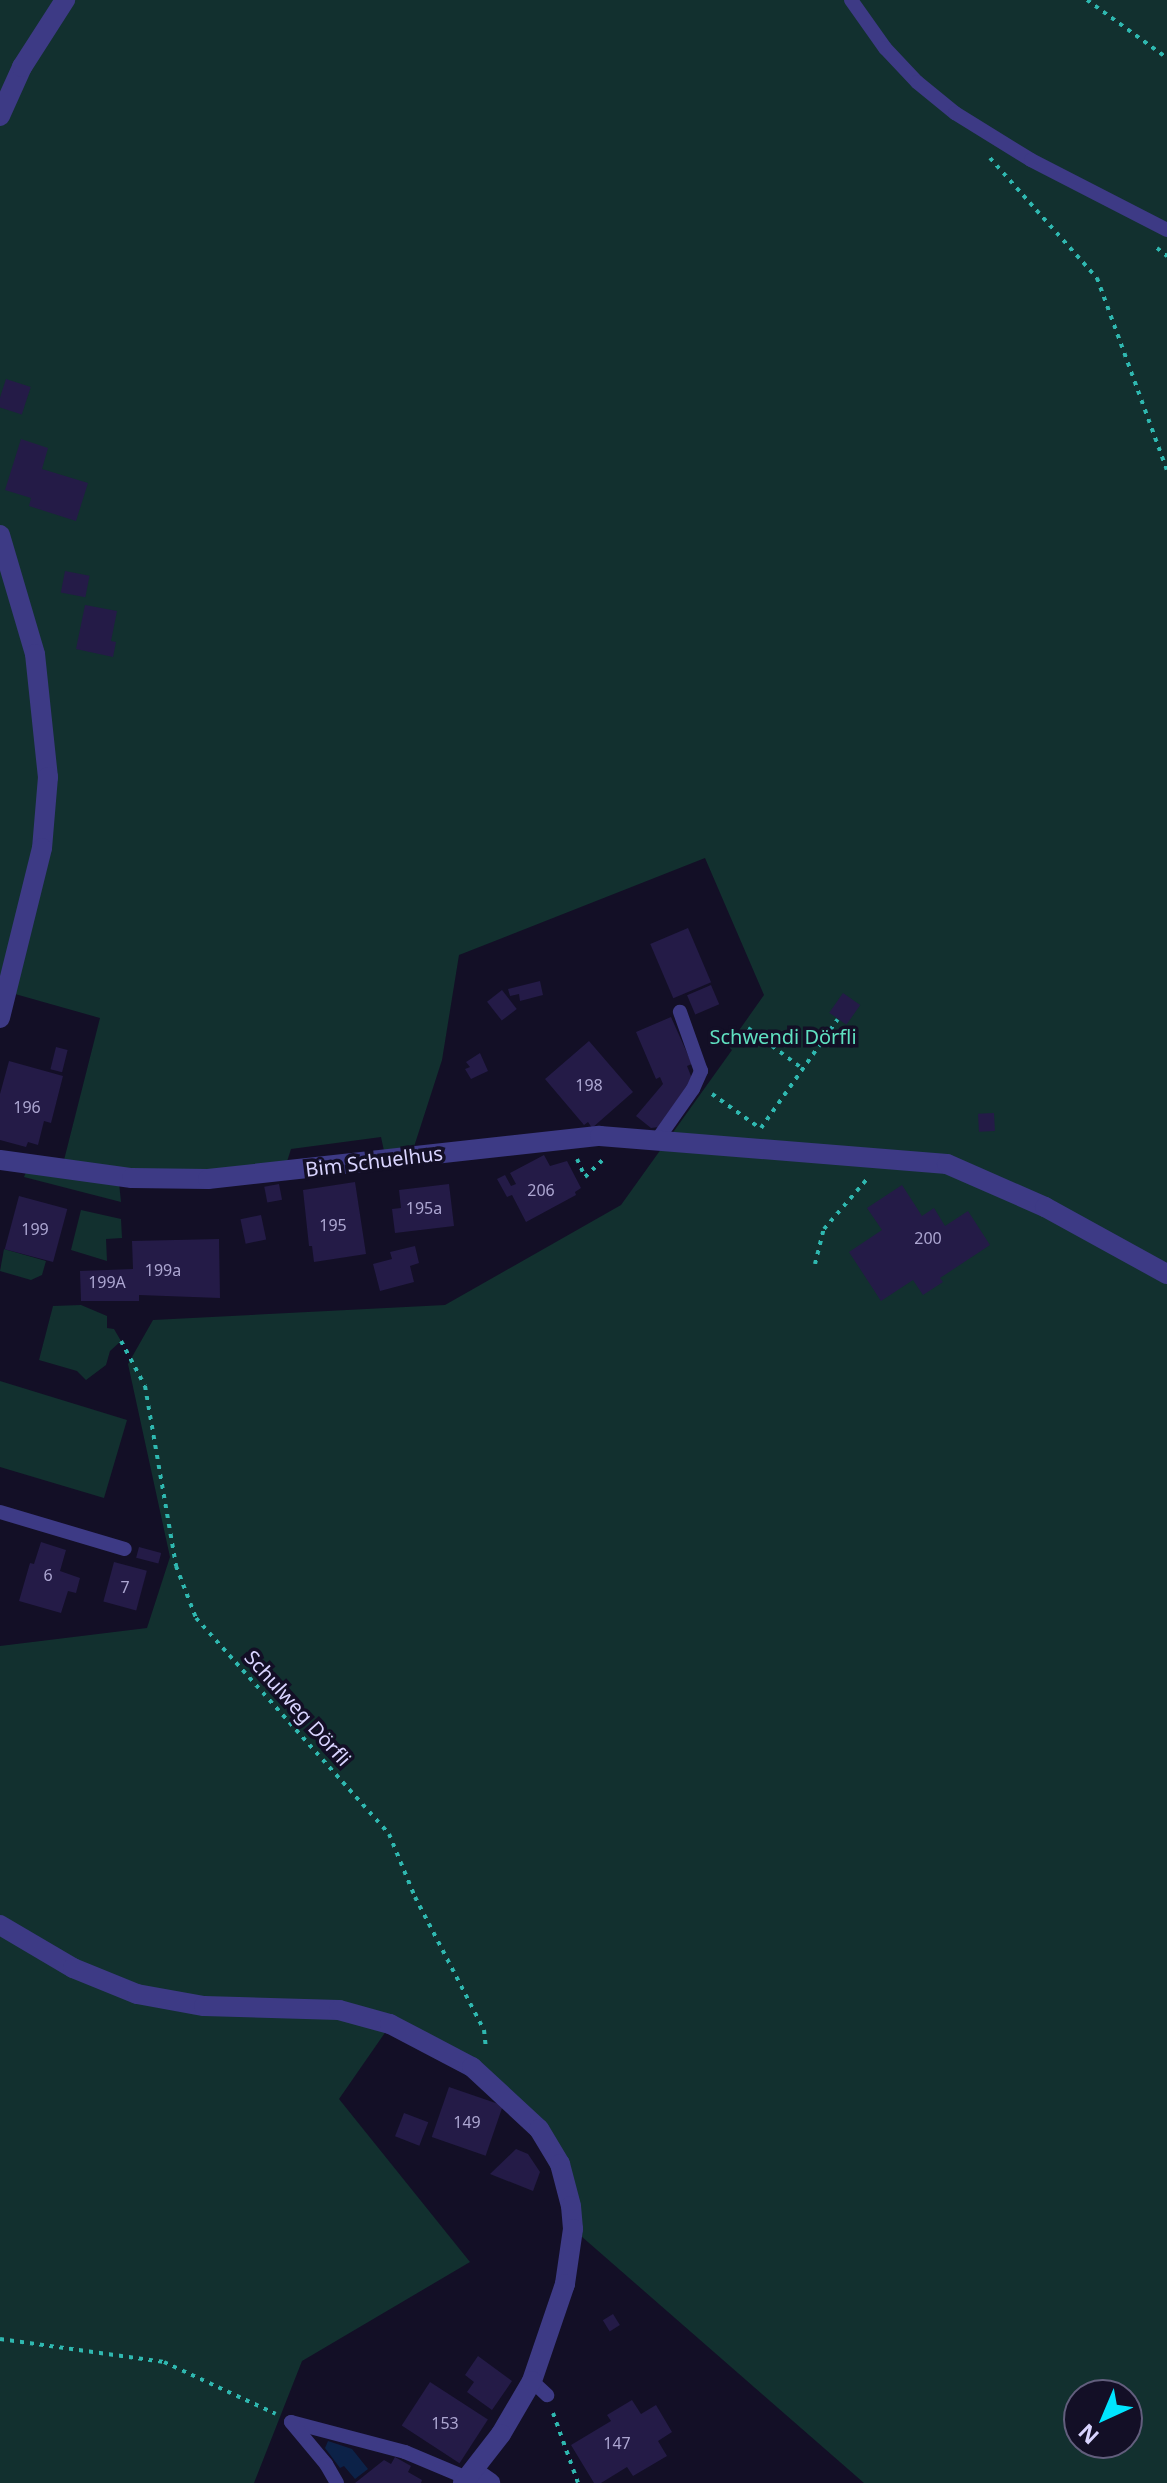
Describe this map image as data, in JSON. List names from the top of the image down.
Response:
{
  "streets": {
    "street": ["Bim Schuelhus"],
    "path": ["Schulweg Dörfli"]
  },
  "parks": ["Schwendi Dörfli"],
  "house_numbers": [
    "198",
    "196",
    "206",
    "195a",
    "195",
    "199",
    "200",
    "199a",
    "199A",
    "6",
    "7",
    "149",
    "153",
    "147"
  ],
  "north": "bottom left"
}
